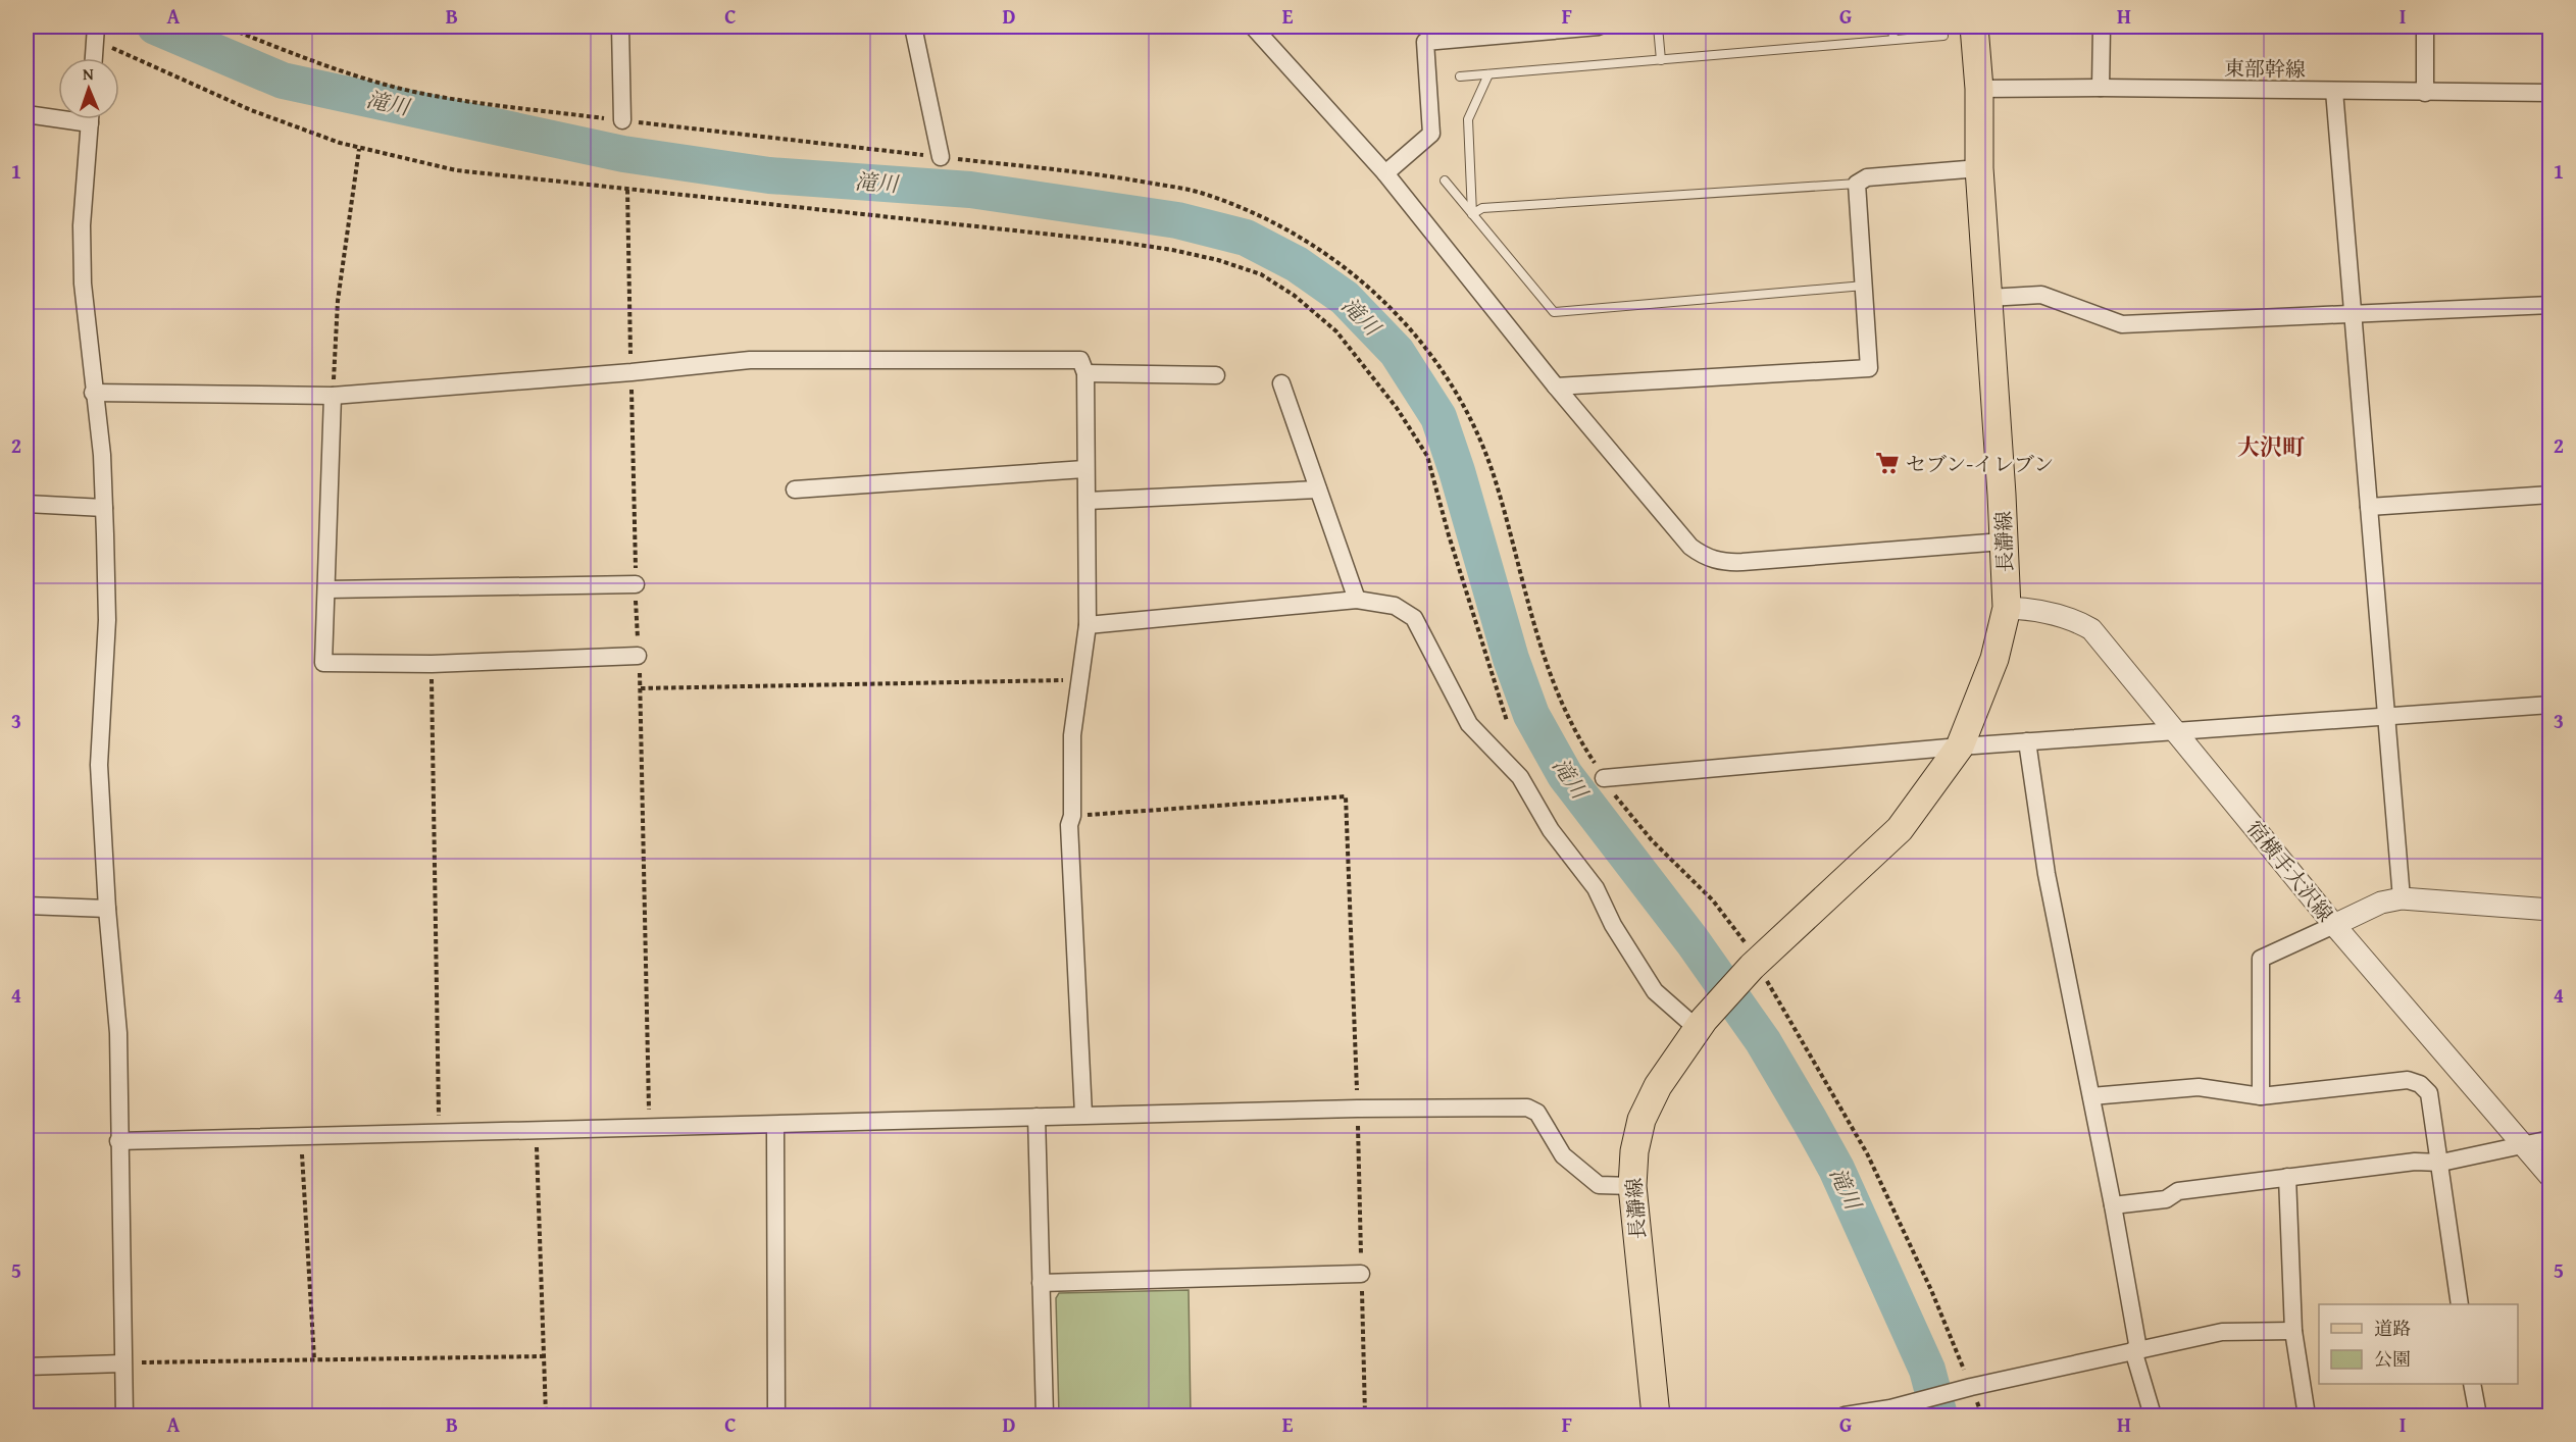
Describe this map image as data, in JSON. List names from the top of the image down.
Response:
{
  "streets": {
    "main road": ["長瀞線"],
    "street": ["東部幹線", "宿横手大沢線"]
  },
  "crossings": [
    ["東部幹線", "長瀞線"],
    ["長瀞線", "宿横手大沢線"]
  ],
  "districts": ["大沢町"],
  "water": ["滝川"],
  "places": {
    "supermarket": ["セブン-イレブン"]
  },
  "legend": ["道路", "公園"],
  "north": "top",
  "grid": {
    "columns": [
      "A",
      "B",
      "C",
      "D",
      "E",
      "F",
      "G",
      "H",
      "I"
    ],
    "rows": [
      "1",
      "2",
      "3",
      "4",
      "5"
    ]
  }
}
